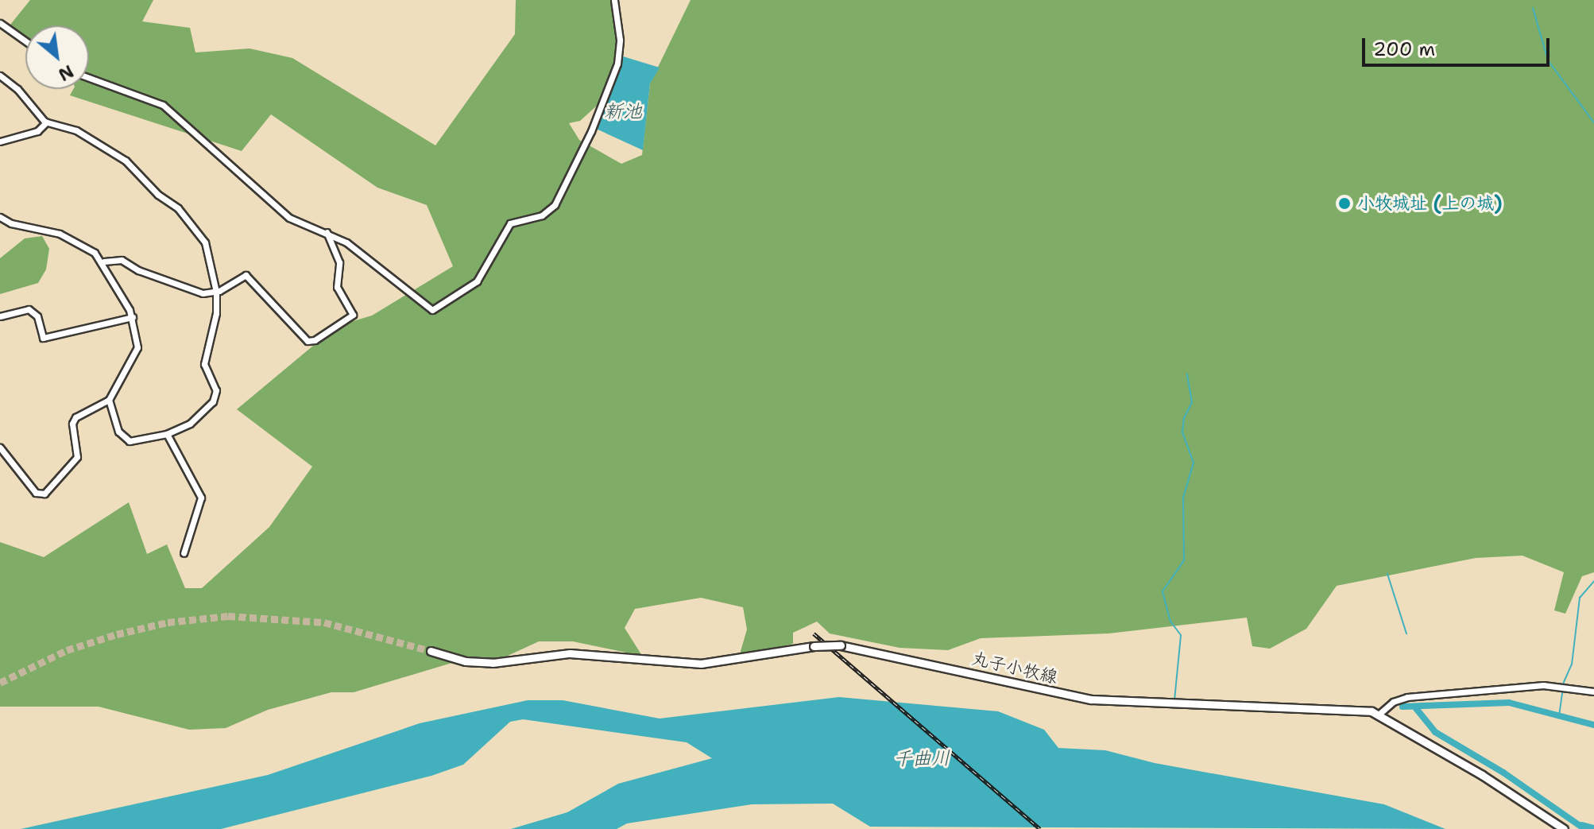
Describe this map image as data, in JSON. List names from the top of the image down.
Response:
{
  "streets": {
    "street": ["丸子小牧線"]
  },
  "water": ["新池", "千曲川"],
  "places": ["小牧城址 (上の城)"],
  "scale_bar": "200 m",
  "north": "bottom right"
}
